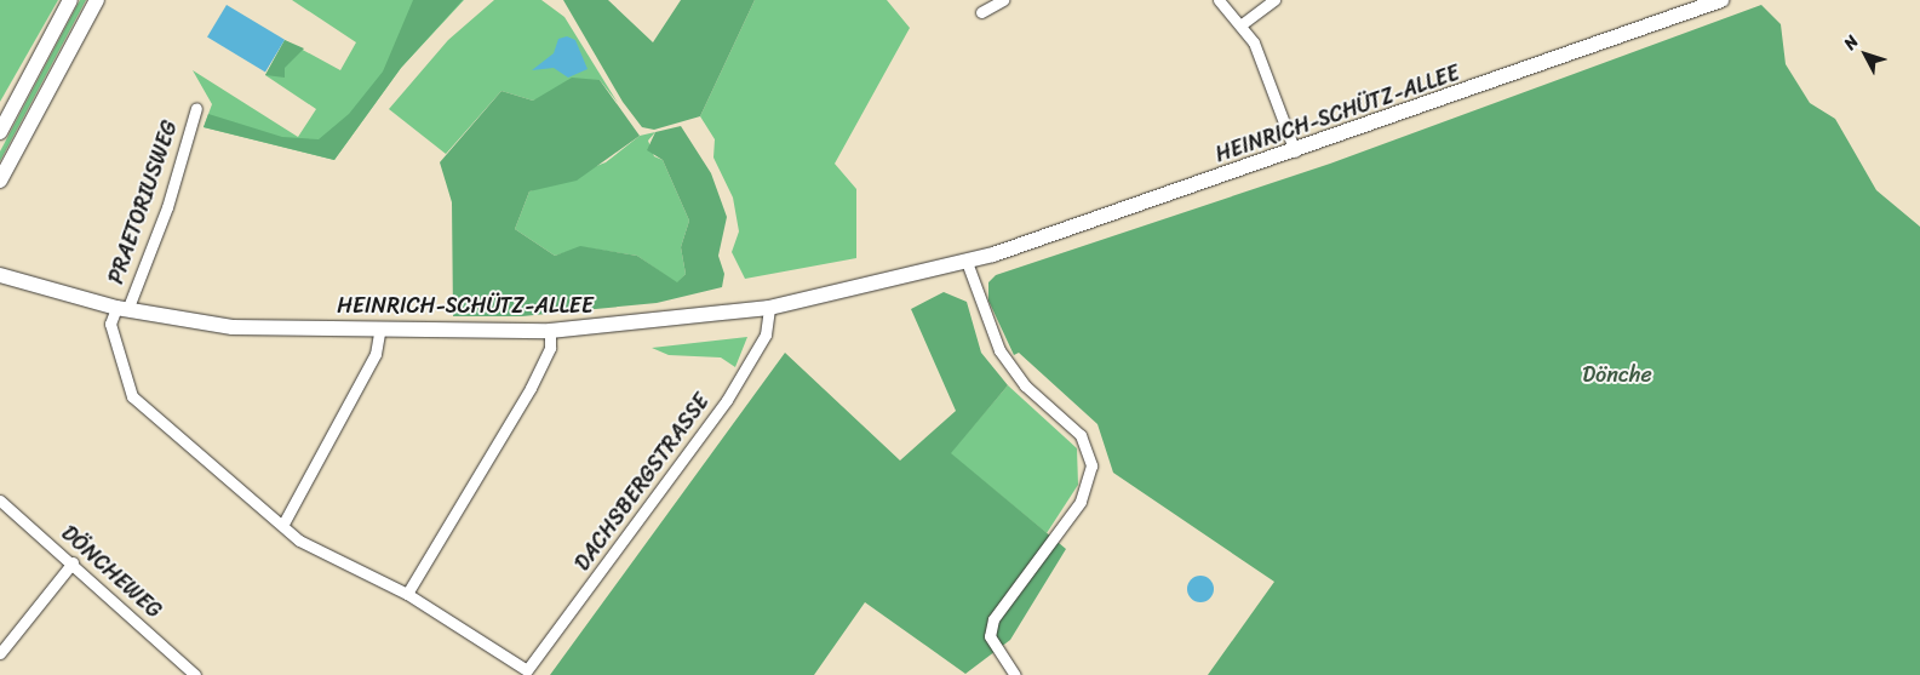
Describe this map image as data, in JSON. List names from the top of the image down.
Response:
{
  "streets": {
    "main road": ["HEINRICH-SCHÜTZ-ALLEE"],
    "street": ["PRAETORIUSWEG", "DACHSBERGSTRASSE", "DÖNCHEWEG"]
  },
  "crossings": [
    ["HEINRICH-SCHÜTZ-ALLEE", "PRAETORIUSWEG"],
    ["HEINRICH-SCHÜTZ-ALLEE", "DACHSBERGSTRASSE"],
    ["PRAETORIUSWEG", "DACHSBERGSTRASSE"]
  ],
  "parks": ["Dönche"],
  "north": "top left"
}
